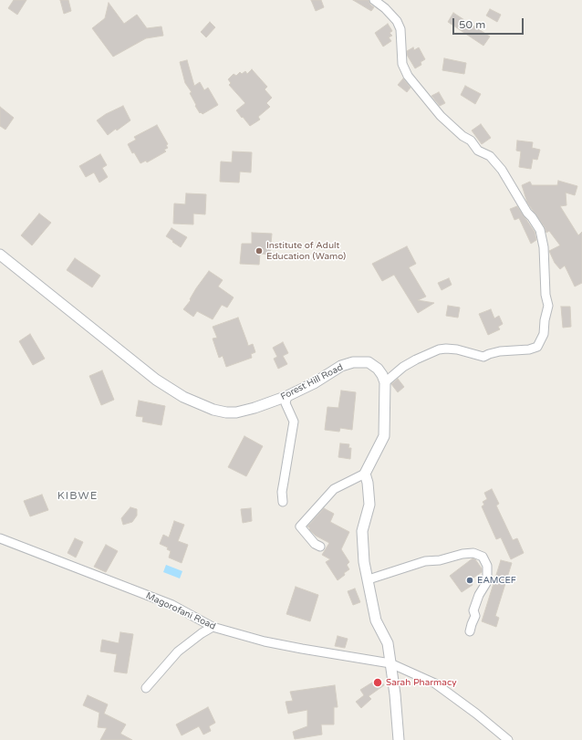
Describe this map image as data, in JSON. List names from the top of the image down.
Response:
{
  "streets": {
    "street": ["Forest Hill Road", "Magorofani Road"]
  },
  "districts": ["KIBWE"],
  "places": ["Institute of Adult Education (Wamo)", "EAMCEF", "Sarah Pharmacy"],
  "scale_bar": "50 m"
}
